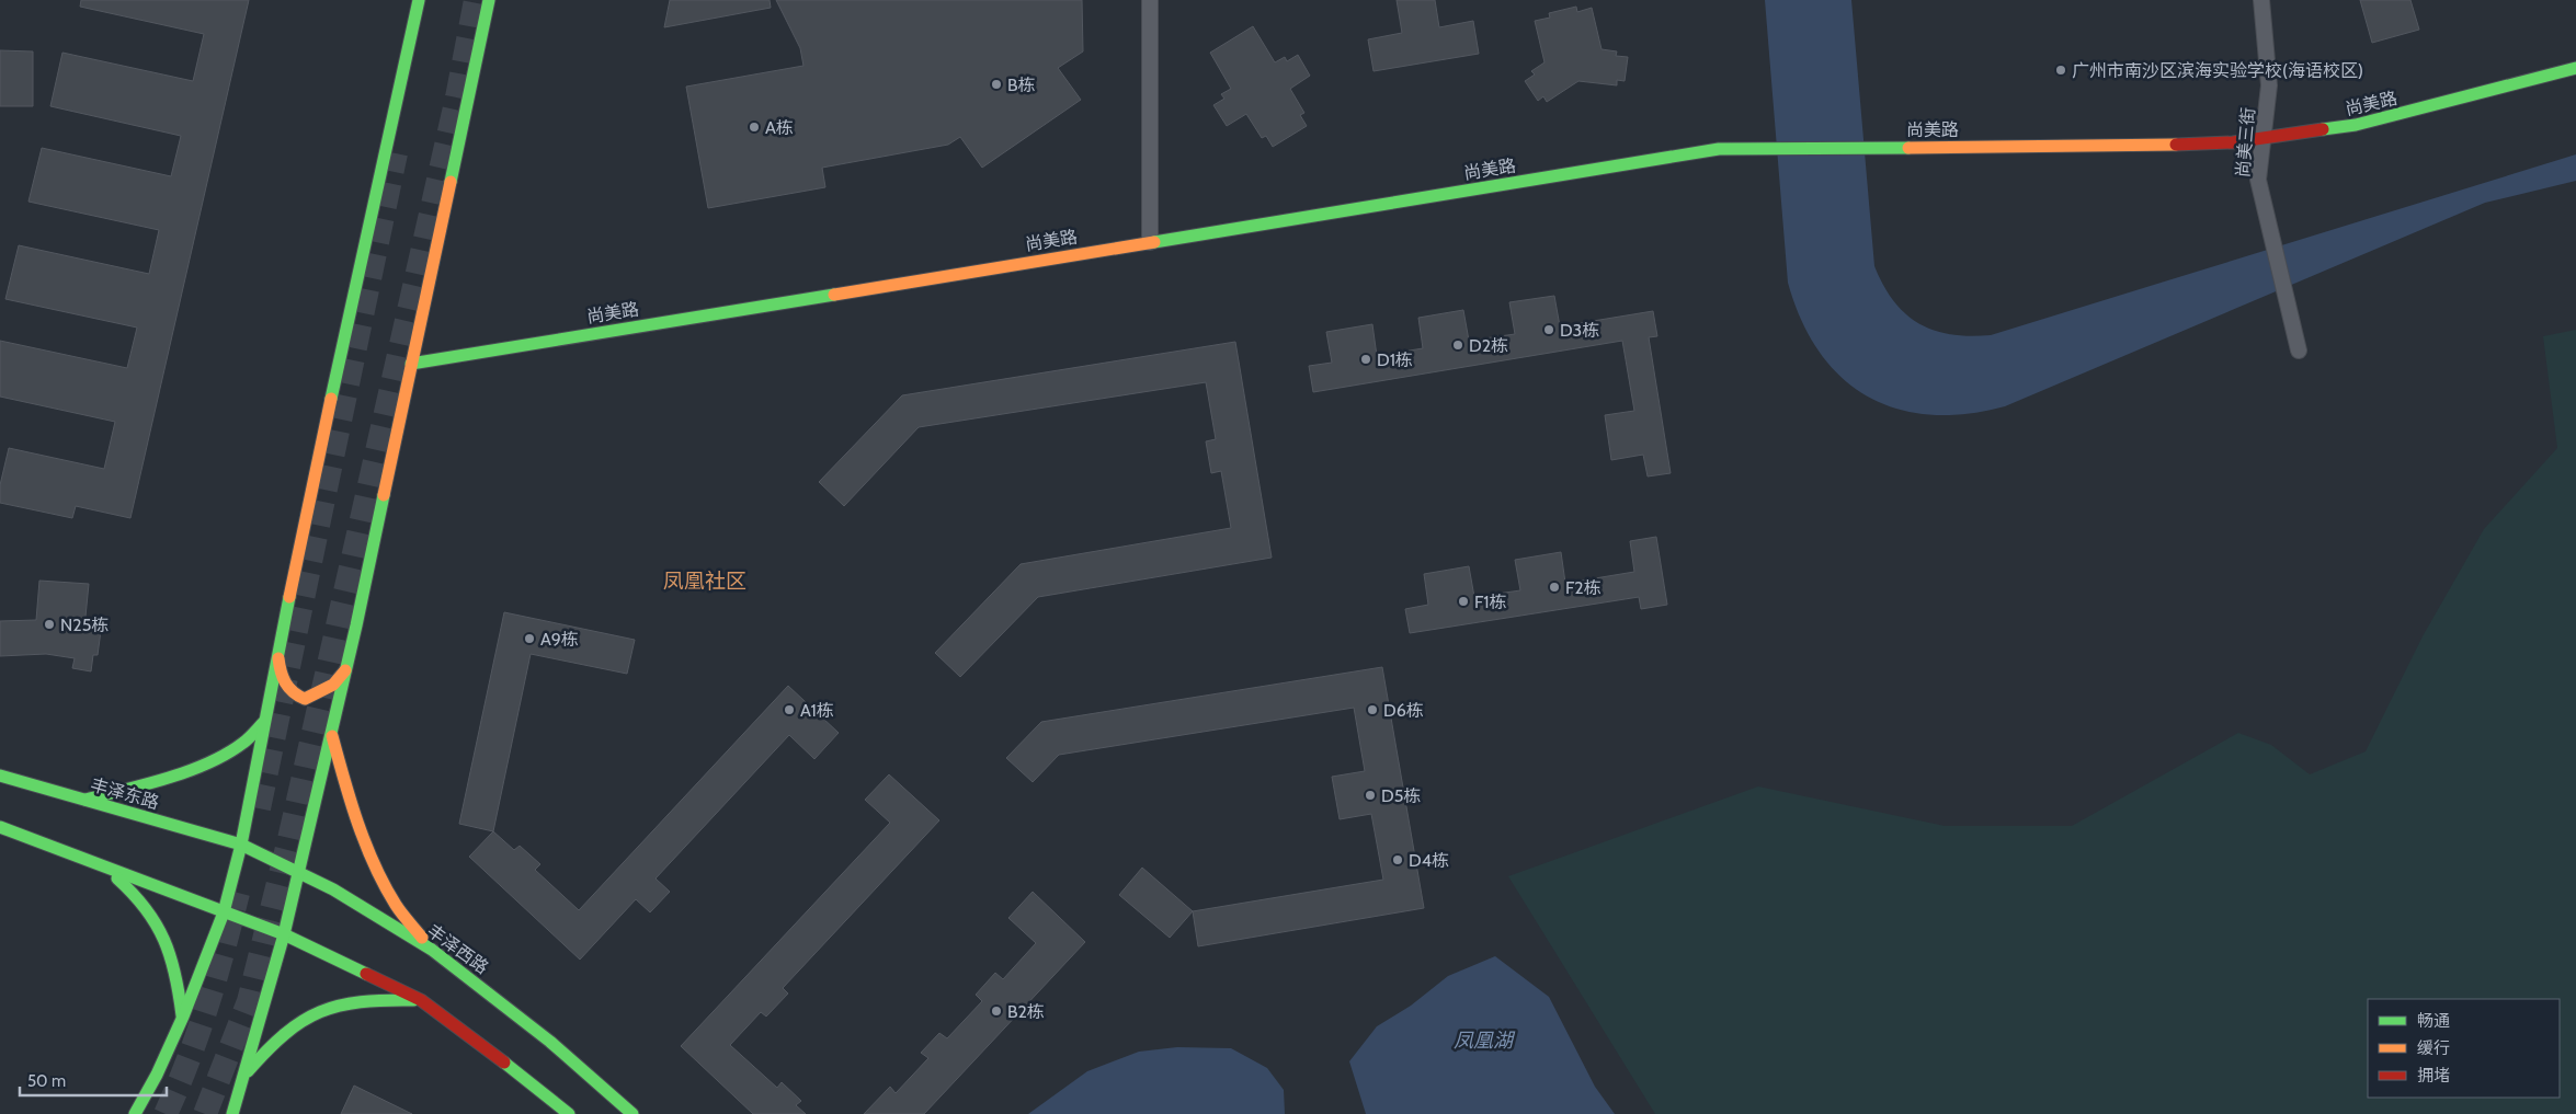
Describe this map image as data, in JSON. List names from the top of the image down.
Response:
{
  "streets": {
    "main road": ["尚美路", "丰泽东路", "丰泽西路"],
    "street": ["尚美三街"]
  },
  "crossings": [
    ["尚美路", "尚美三街"],
    ["丰泽东路", "丰泽西路"]
  ],
  "districts": ["凤凰社区"],
  "water": ["凤凰湖"],
  "places": [
    "广州市南沙区滨海实验学校(海语校区)",
    "B栋",
    "A栋",
    "D3栋",
    "D2栋",
    "D1栋",
    "F2栋",
    "F1栋",
    "N25栋",
    "A9栋",
    "A1栋",
    "D6栋",
    "D5栋",
    "D4栋",
    "B2栋"
  ],
  "legend": ["畅通", "缓行", "拥堵"],
  "scale_bar": "50 m"
}
